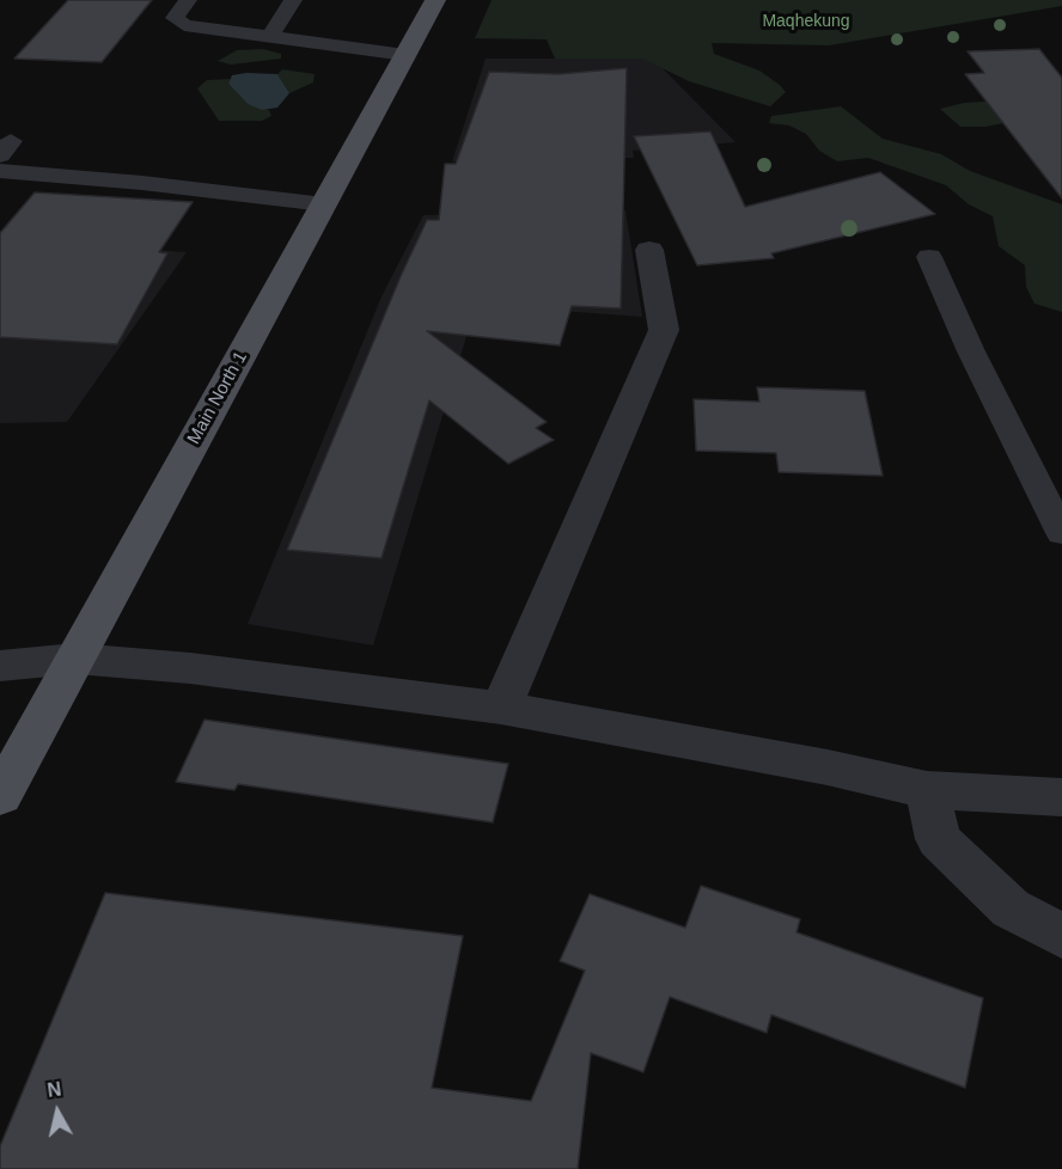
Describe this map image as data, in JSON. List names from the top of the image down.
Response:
{
  "streets": {
    "main road": ["Main North 1"]
  },
  "parks": ["Maqhekung"],
  "north": "top"
}
